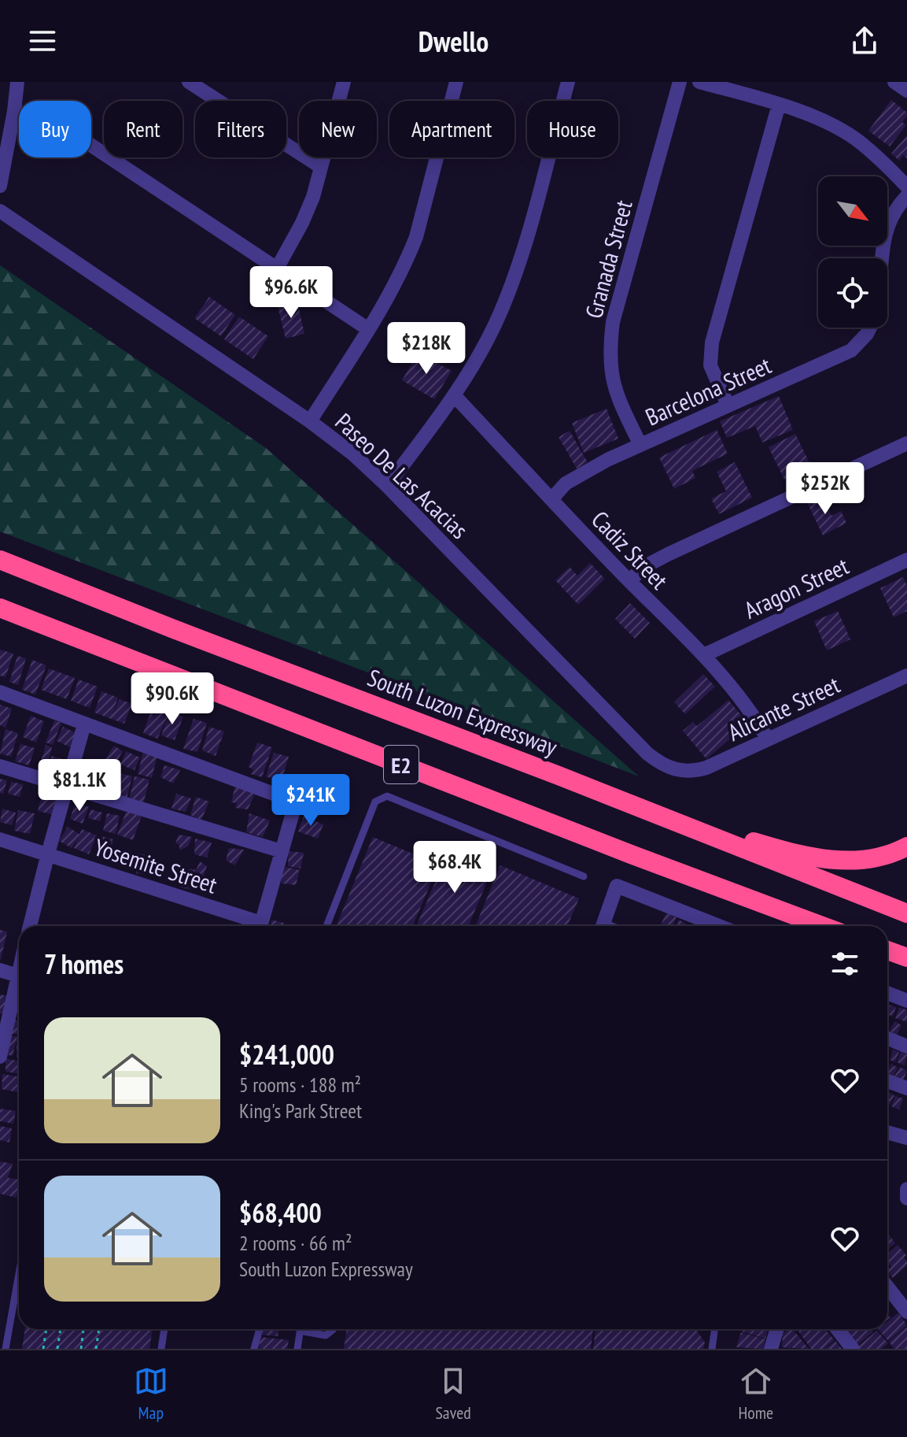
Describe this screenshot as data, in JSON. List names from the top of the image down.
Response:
{
  "streets": {
    "highway": ["South Luzon Expressway", "E2"],
    "street": [
      "Granada Street",
      "Barcelona Street",
      "Paseo De Las Acacias",
      "Cadiz Street",
      "Aragon Street",
      "Alicante Street",
      "Yosemite Street"
    ]
  },
  "crossings": [
    ["Granada Street", "Barcelona Street"],
    ["Barcelona Street", "Cadiz Street"],
    ["Paseo De Las Acacias", "Alicante Street"],
    ["Cadiz Street", "Aragon Street"],
    ["Cadiz Street", "Alicante Street"]
  ],
  "north": "bottom right",
  "page": {
    "header": "Dwello",
    "chip": [
      "Buy",
      "Rent",
      "Filters",
      "New",
      "Apartment",
      "House"
    ],
    "price": [
      "$96.6K",
      "$218K",
      "$252K",
      "$90.6K",
      "$81.1K",
      "$241K",
      "$68.4K"
    ],
    "heading": "7 homes",
    "list": [
      {
        "name": "$241,000",
        "note": "5 rooms · 188 m² · King's Park Street"
      },
      {
        "name": "$68,400",
        "note": "2 rooms · 66 m² · South Luzon Expressway"
      }
    ],
    "tabs": ["Map", "Saved", "Home"]
  }
}
